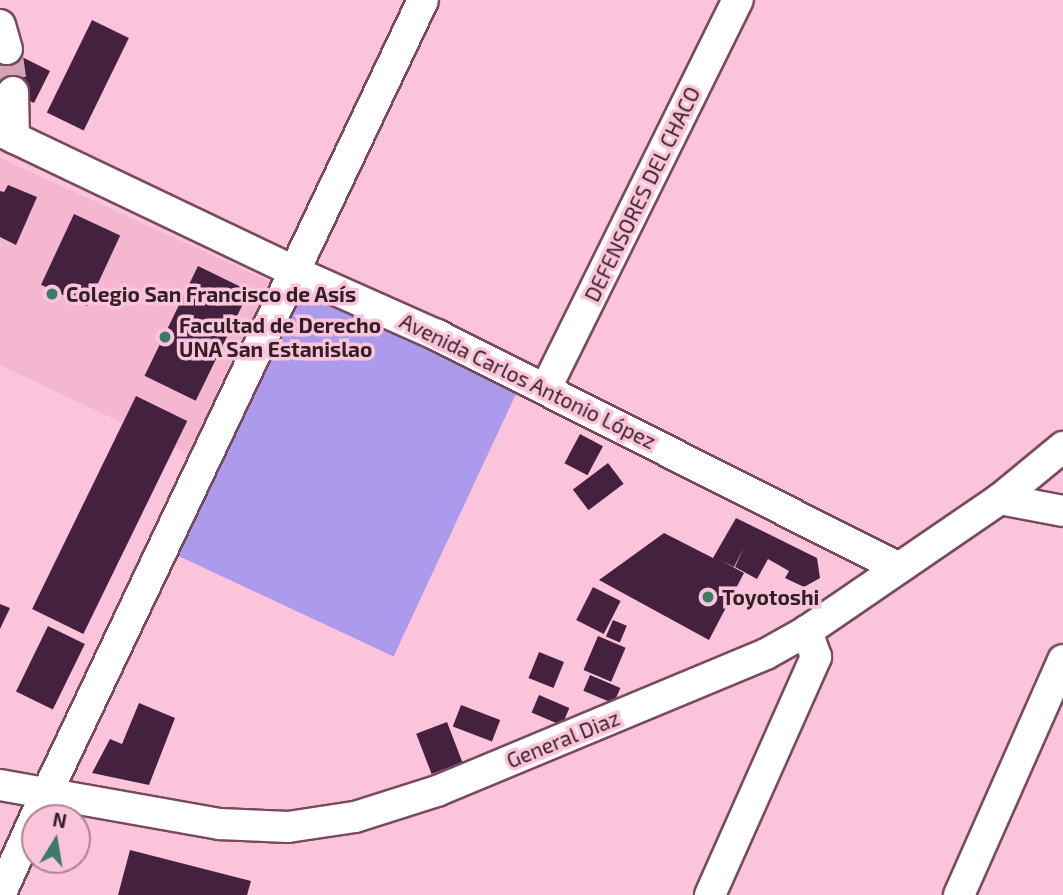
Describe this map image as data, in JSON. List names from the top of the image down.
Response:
{
  "streets": {
    "street": ["DEFENSORES DEL CHACO", "Avenida Carlos Antonio López", "General Diaz"]
  },
  "crossings": [
    ["DEFENSORES DEL CHACO", "Avenida Carlos Antonio López"],
    ["Avenida Carlos Antonio López", "General Diaz"]
  ],
  "places": ["Colegio San Francisco de Asís", "Facultad de Derecho UNA San Estanislao", "Toyotoshi"],
  "north": "top"
}
